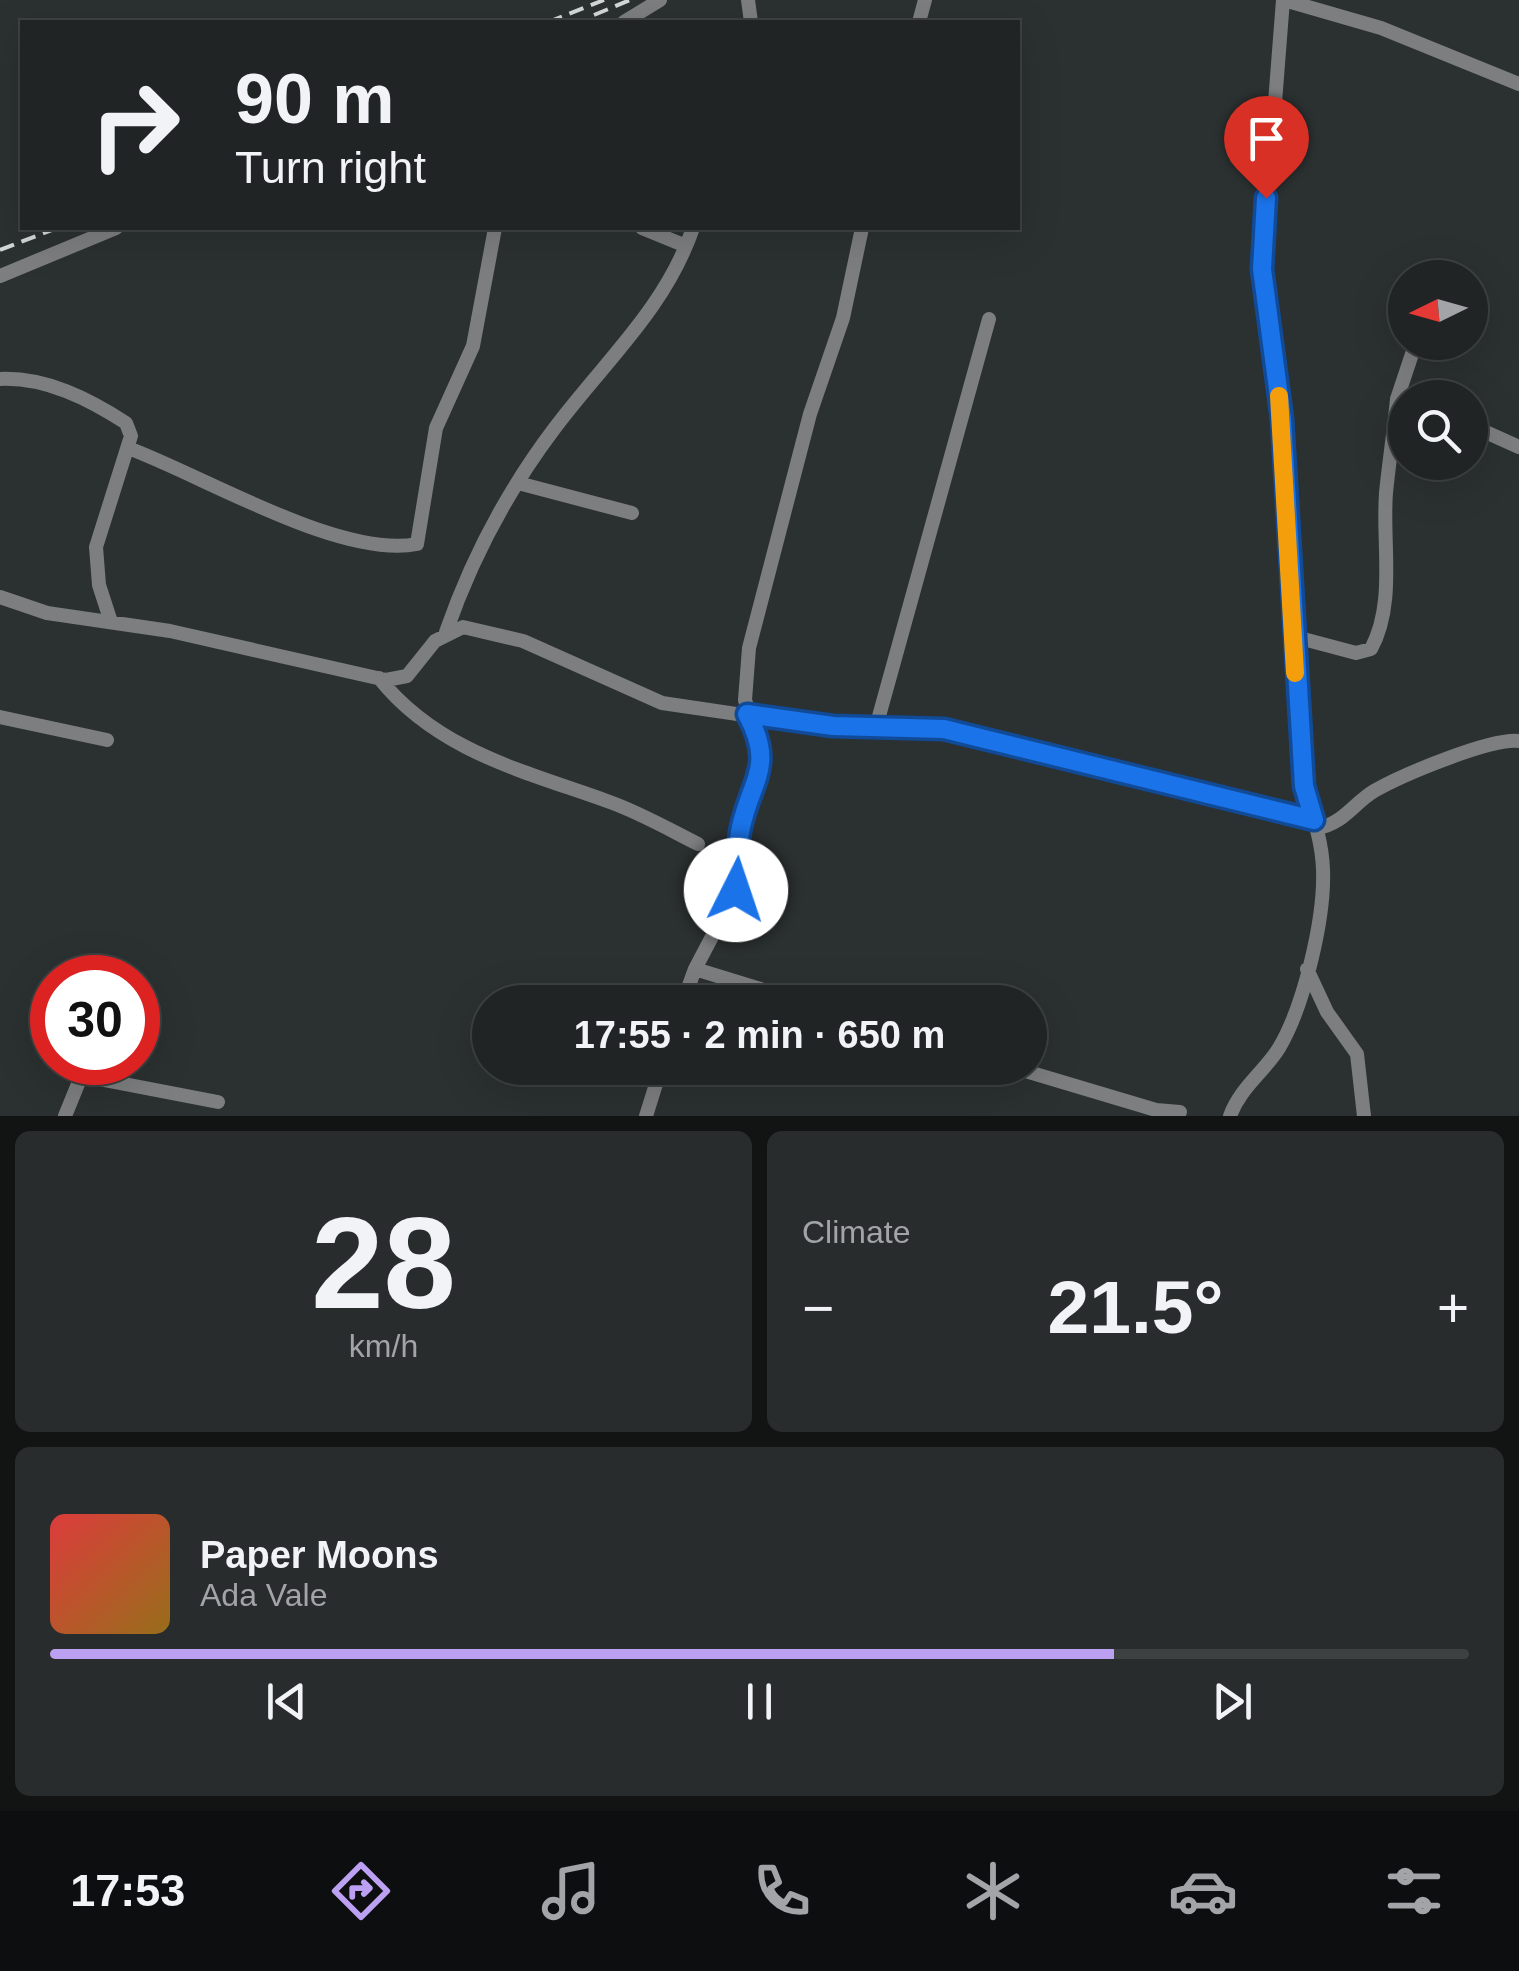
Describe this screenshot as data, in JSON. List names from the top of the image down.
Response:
{
  "north": "left",
  "page": {
    "turn": ["90 m", "Turn right"],
    "limit": "30",
    "trip": "17:55 · 2 min · 650 m",
    "tile": [
      ["28", "km/h"],
      "Climate"
    ],
    "heat": ["−", "21.5°", "+"],
    "song": ["Paper Moons", "Ada Vale"],
    "tabs": "17:53"
  }
}
